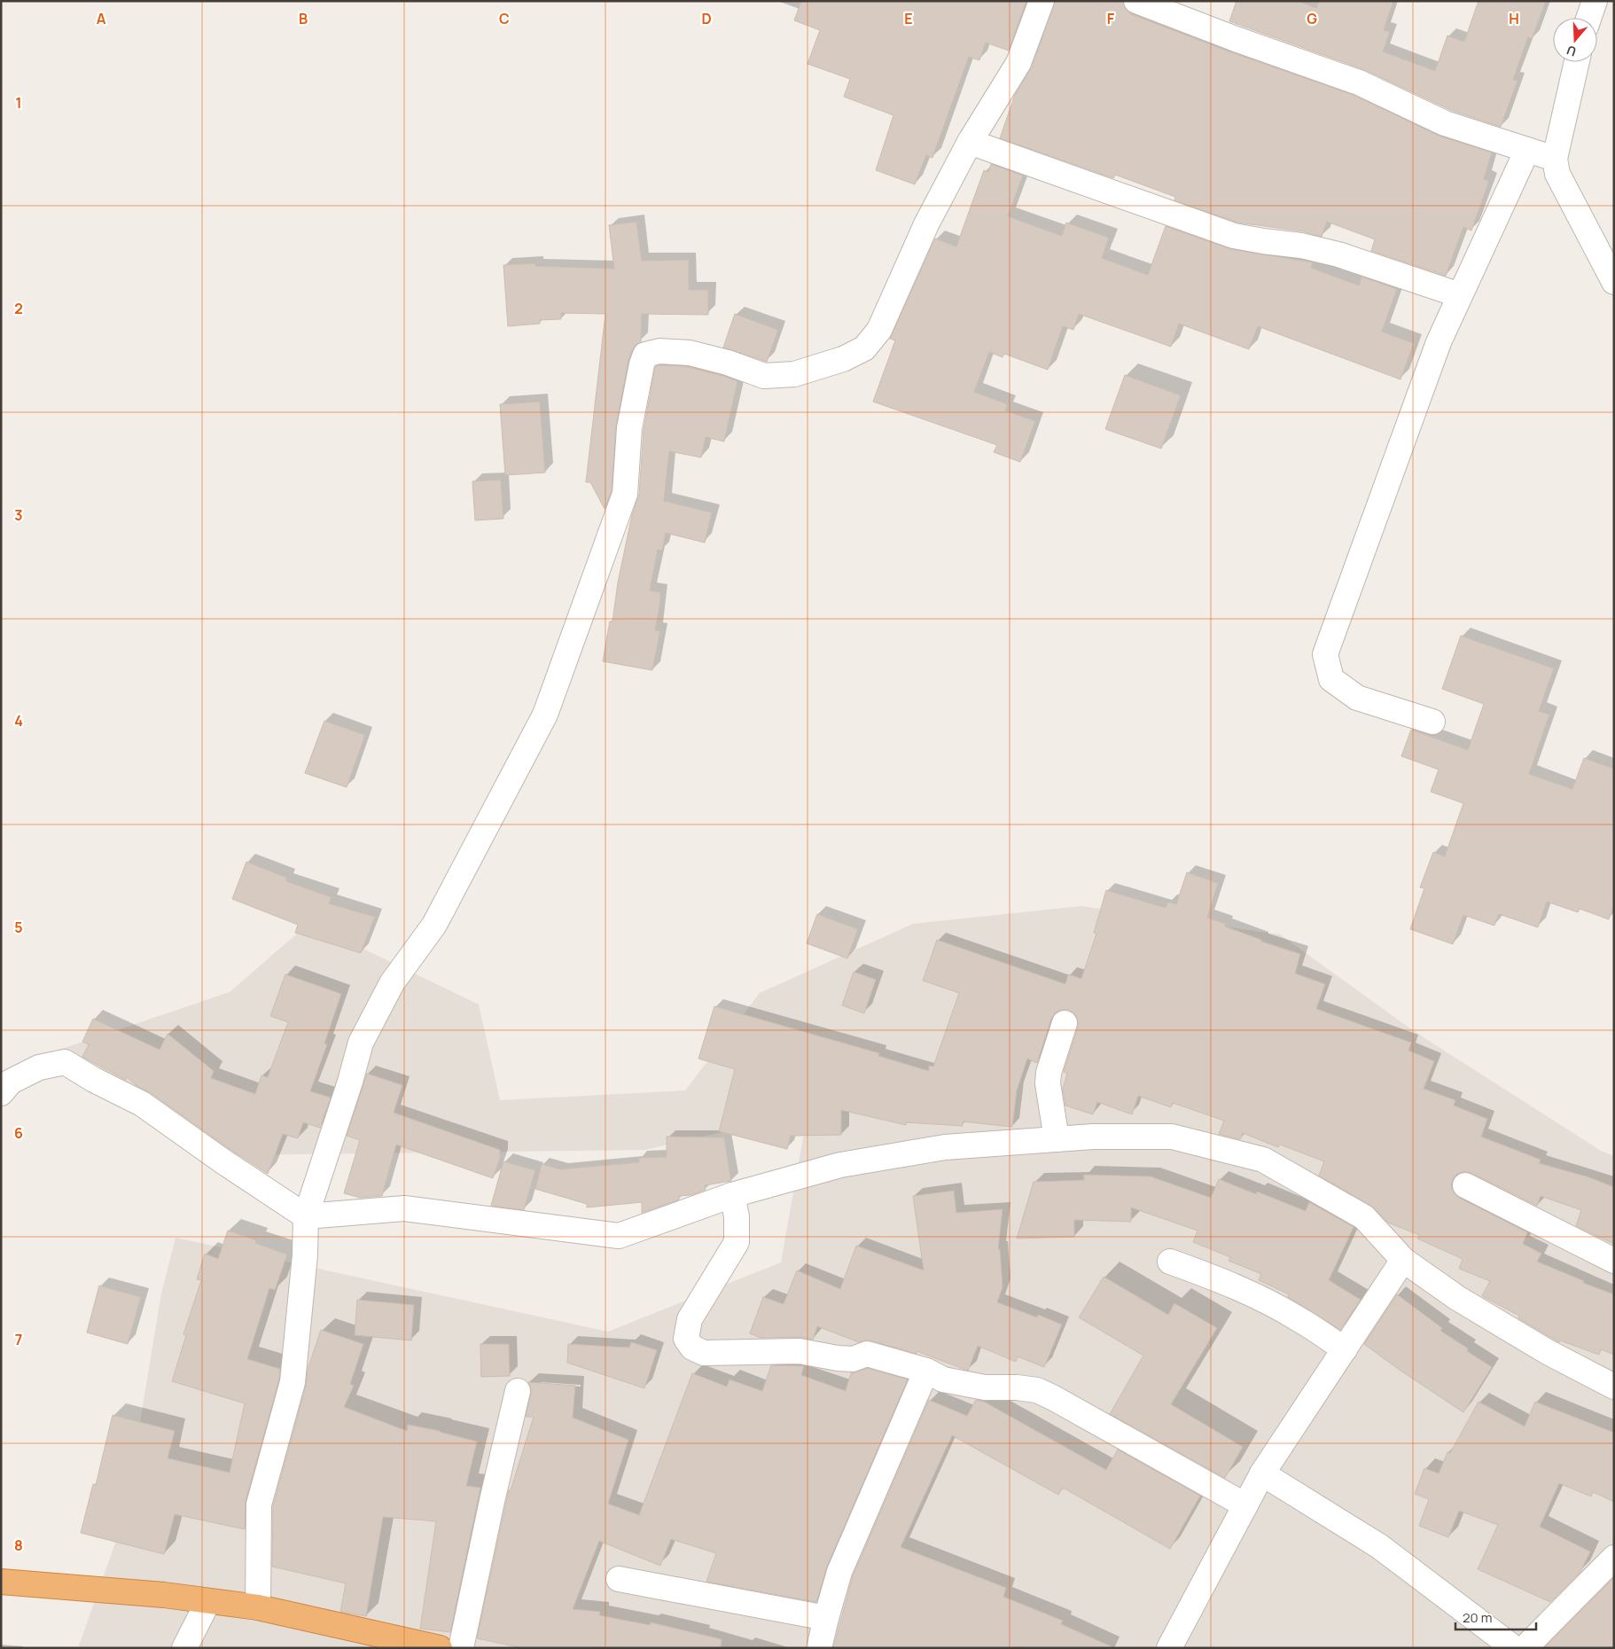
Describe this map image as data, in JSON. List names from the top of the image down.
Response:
{
  "scale_bar": "20 m",
  "north": "bottom",
  "grid": {
    "columns": [
      "A",
      "B",
      "C",
      "D",
      "E",
      "F",
      "G",
      "H"
    ],
    "rows": [
      "1",
      "2",
      "3",
      "4",
      "5",
      "6",
      "7",
      "8"
    ]
  }
}
